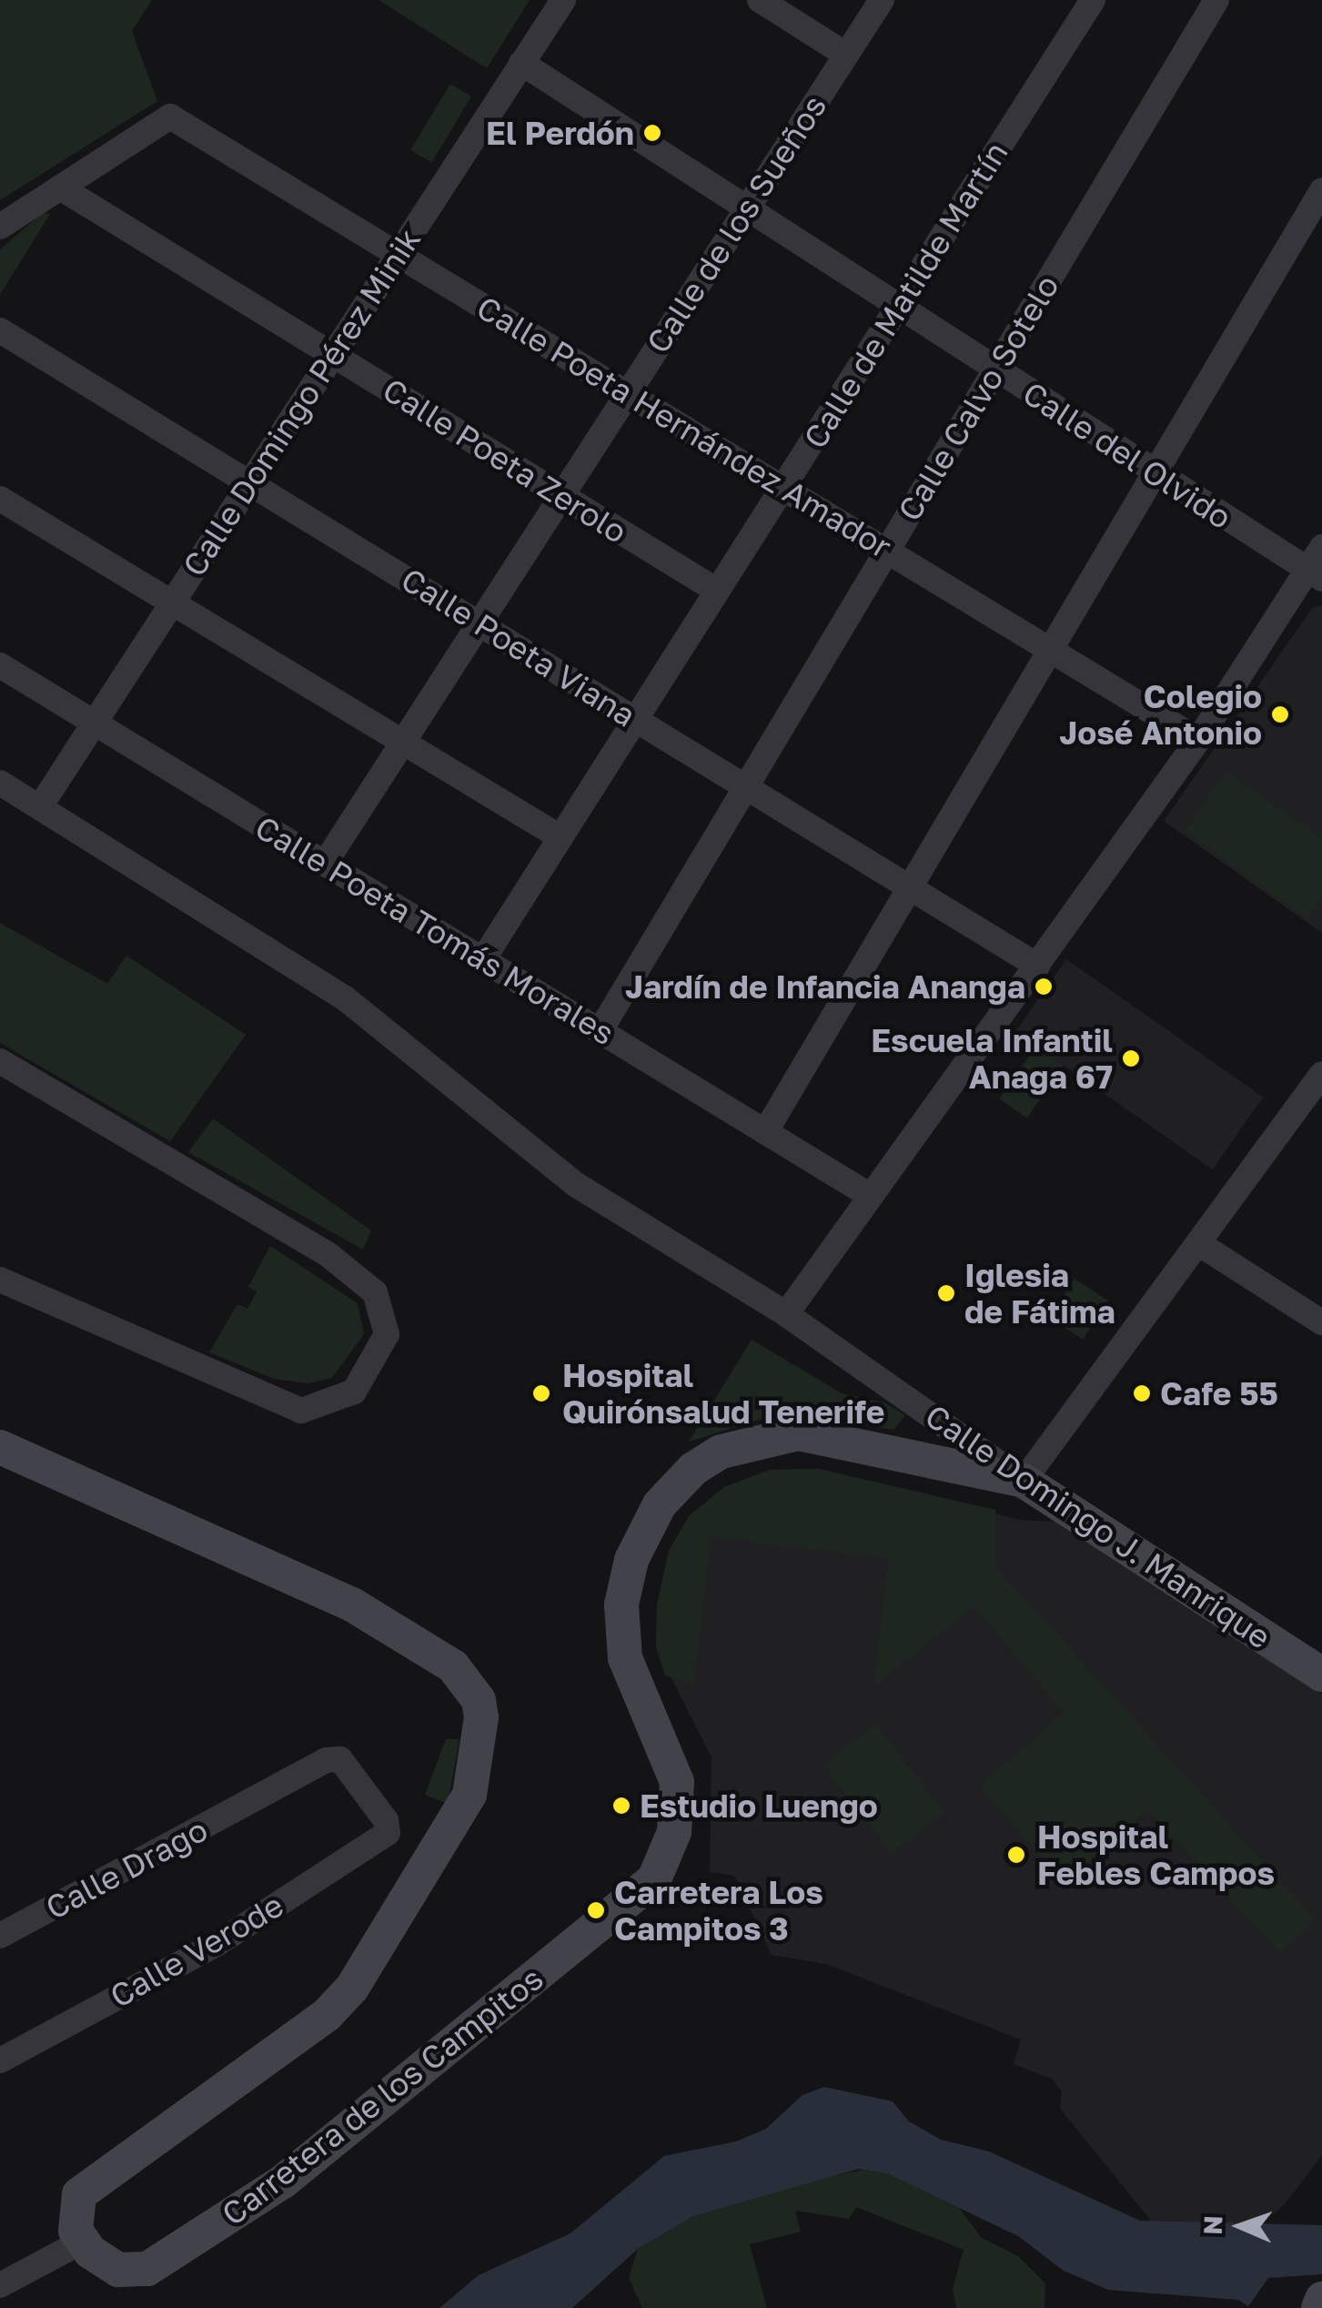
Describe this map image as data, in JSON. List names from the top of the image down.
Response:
{
  "streets": {
    "main road": ["Calle Domingo J. Manrique", "Carretera de los Campitos"],
    "street": [
      "Calle de los Sueños",
      "Calle de Matilde Martín",
      "Calle Calvo Sotelo",
      "Calle Domingo Pérez Minik",
      "Calle Poeta Hernández Amador",
      "Calle del Olvido",
      "Calle Poeta Zerolo",
      "Calle Poeta Viana",
      "Calle Poeta Tomás Morales",
      "Calle Drago",
      "Calle Verode"
    ]
  },
  "crossings": [
    ["Calle de los Sueños", "Calle Poeta Hernández Amador"],
    ["Calle de los Sueños", "Calle del Olvido"],
    ["Calle de los Sueños", "Calle Poeta Zerolo"],
    ["Calle de los Sueños", "Calle Poeta Viana"],
    ["Calle de los Sueños", "Calle Poeta Tomás Morales"],
    ["Calle de Matilde Martín", "Calle Poeta Hernández Amador"],
    ["Calle de Matilde Martín", "Calle del Olvido"],
    ["Calle de Matilde Martín", "Calle Poeta Zerolo"],
    ["Calle de Matilde Martín", "Calle Poeta Viana"],
    ["Calle de Matilde Martín", "Calle Poeta Tomás Morales"],
    ["Calle Calvo Sotelo", "Calle Poeta Hernández Amador"],
    ["Calle Calvo Sotelo", "Calle del Olvido"],
    ["Calle Calvo Sotelo", "Calle Poeta Viana"],
    ["Calle Calvo Sotelo", "Calle Poeta Tomás Morales"],
    ["Calle Domingo Pérez Minik", "Calle Poeta Hernández Amador"],
    ["Calle Domingo Pérez Minik", "Calle del Olvido"],
    ["Calle Domingo Pérez Minik", "Calle Poeta Zerolo"],
    ["Calle Domingo Pérez Minik", "Calle Poeta Viana"],
    ["Calle Domingo Pérez Minik", "Calle Poeta Tomás Morales"],
    ["Calle Domingo Pérez Minik", "Calle Domingo J. Manrique"],
    ["Calle Poeta Hernández Amador", "Calle Poeta Zerolo"],
    ["Calle Domingo J. Manrique", "Carretera de los Campitos"],
    ["Calle Drago", "Calle Verode"]
  ],
  "places": [
    "El Perdón",
    "Colegio José Antonio",
    "Jardín de Infancia Ananga",
    "Escuela Infantil Anaga 67",
    "Iglesia de Fátima",
    "Hospital Quirónsalud Tenerife",
    "Cafe 55",
    "Estudio Luengo",
    "Hospital Febles Campos",
    "Carretera Los Campitos 3"
  ],
  "north": "left"
}
